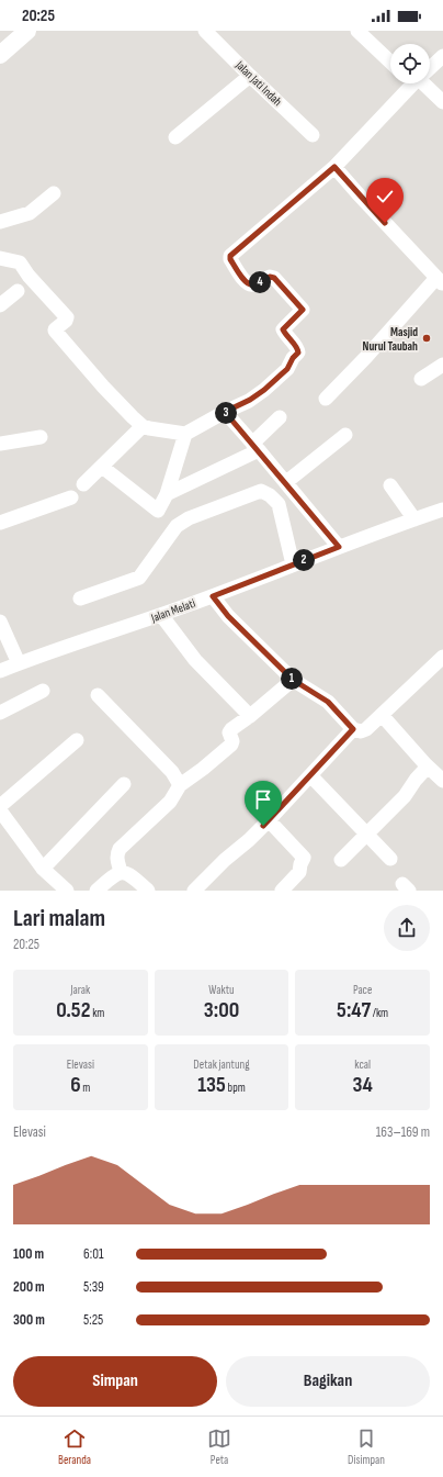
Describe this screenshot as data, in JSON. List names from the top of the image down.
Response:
{
  "streets": {
    "street": ["Jalan Jati Indah", "Jalan Melati"]
  },
  "places": ["Masjid Nurul Taubah"],
  "page": {
    "status": "20:25",
    "pins": [
      "4",
      "3",
      "2",
      "1"
    ],
    "heading": ["Lari malam", "20:25"],
    "stats": [
      ["Jarak", "0.52 km"],
      ["Waktu", "3:00"],
      ["Pace", "5:47 /km"],
      ["Elevasi", "6 m"],
      ["Detak jantung", "135 bpm"],
      ["kcal", "34"]
    ],
    "chart": ["Elevasi", "163–169 m"],
    "list": [
      {
        "name": "100 m",
        "note": "6:01"
      },
      {
        "name": "200 m",
        "note": "5:39"
      },
      {
        "name": "300 m",
        "note": "5:25"
      }
    ],
    "buttons": ["Simpan", "Bagikan"],
    "tabs": ["Beranda", "Peta", "Disimpan"]
  }
}
